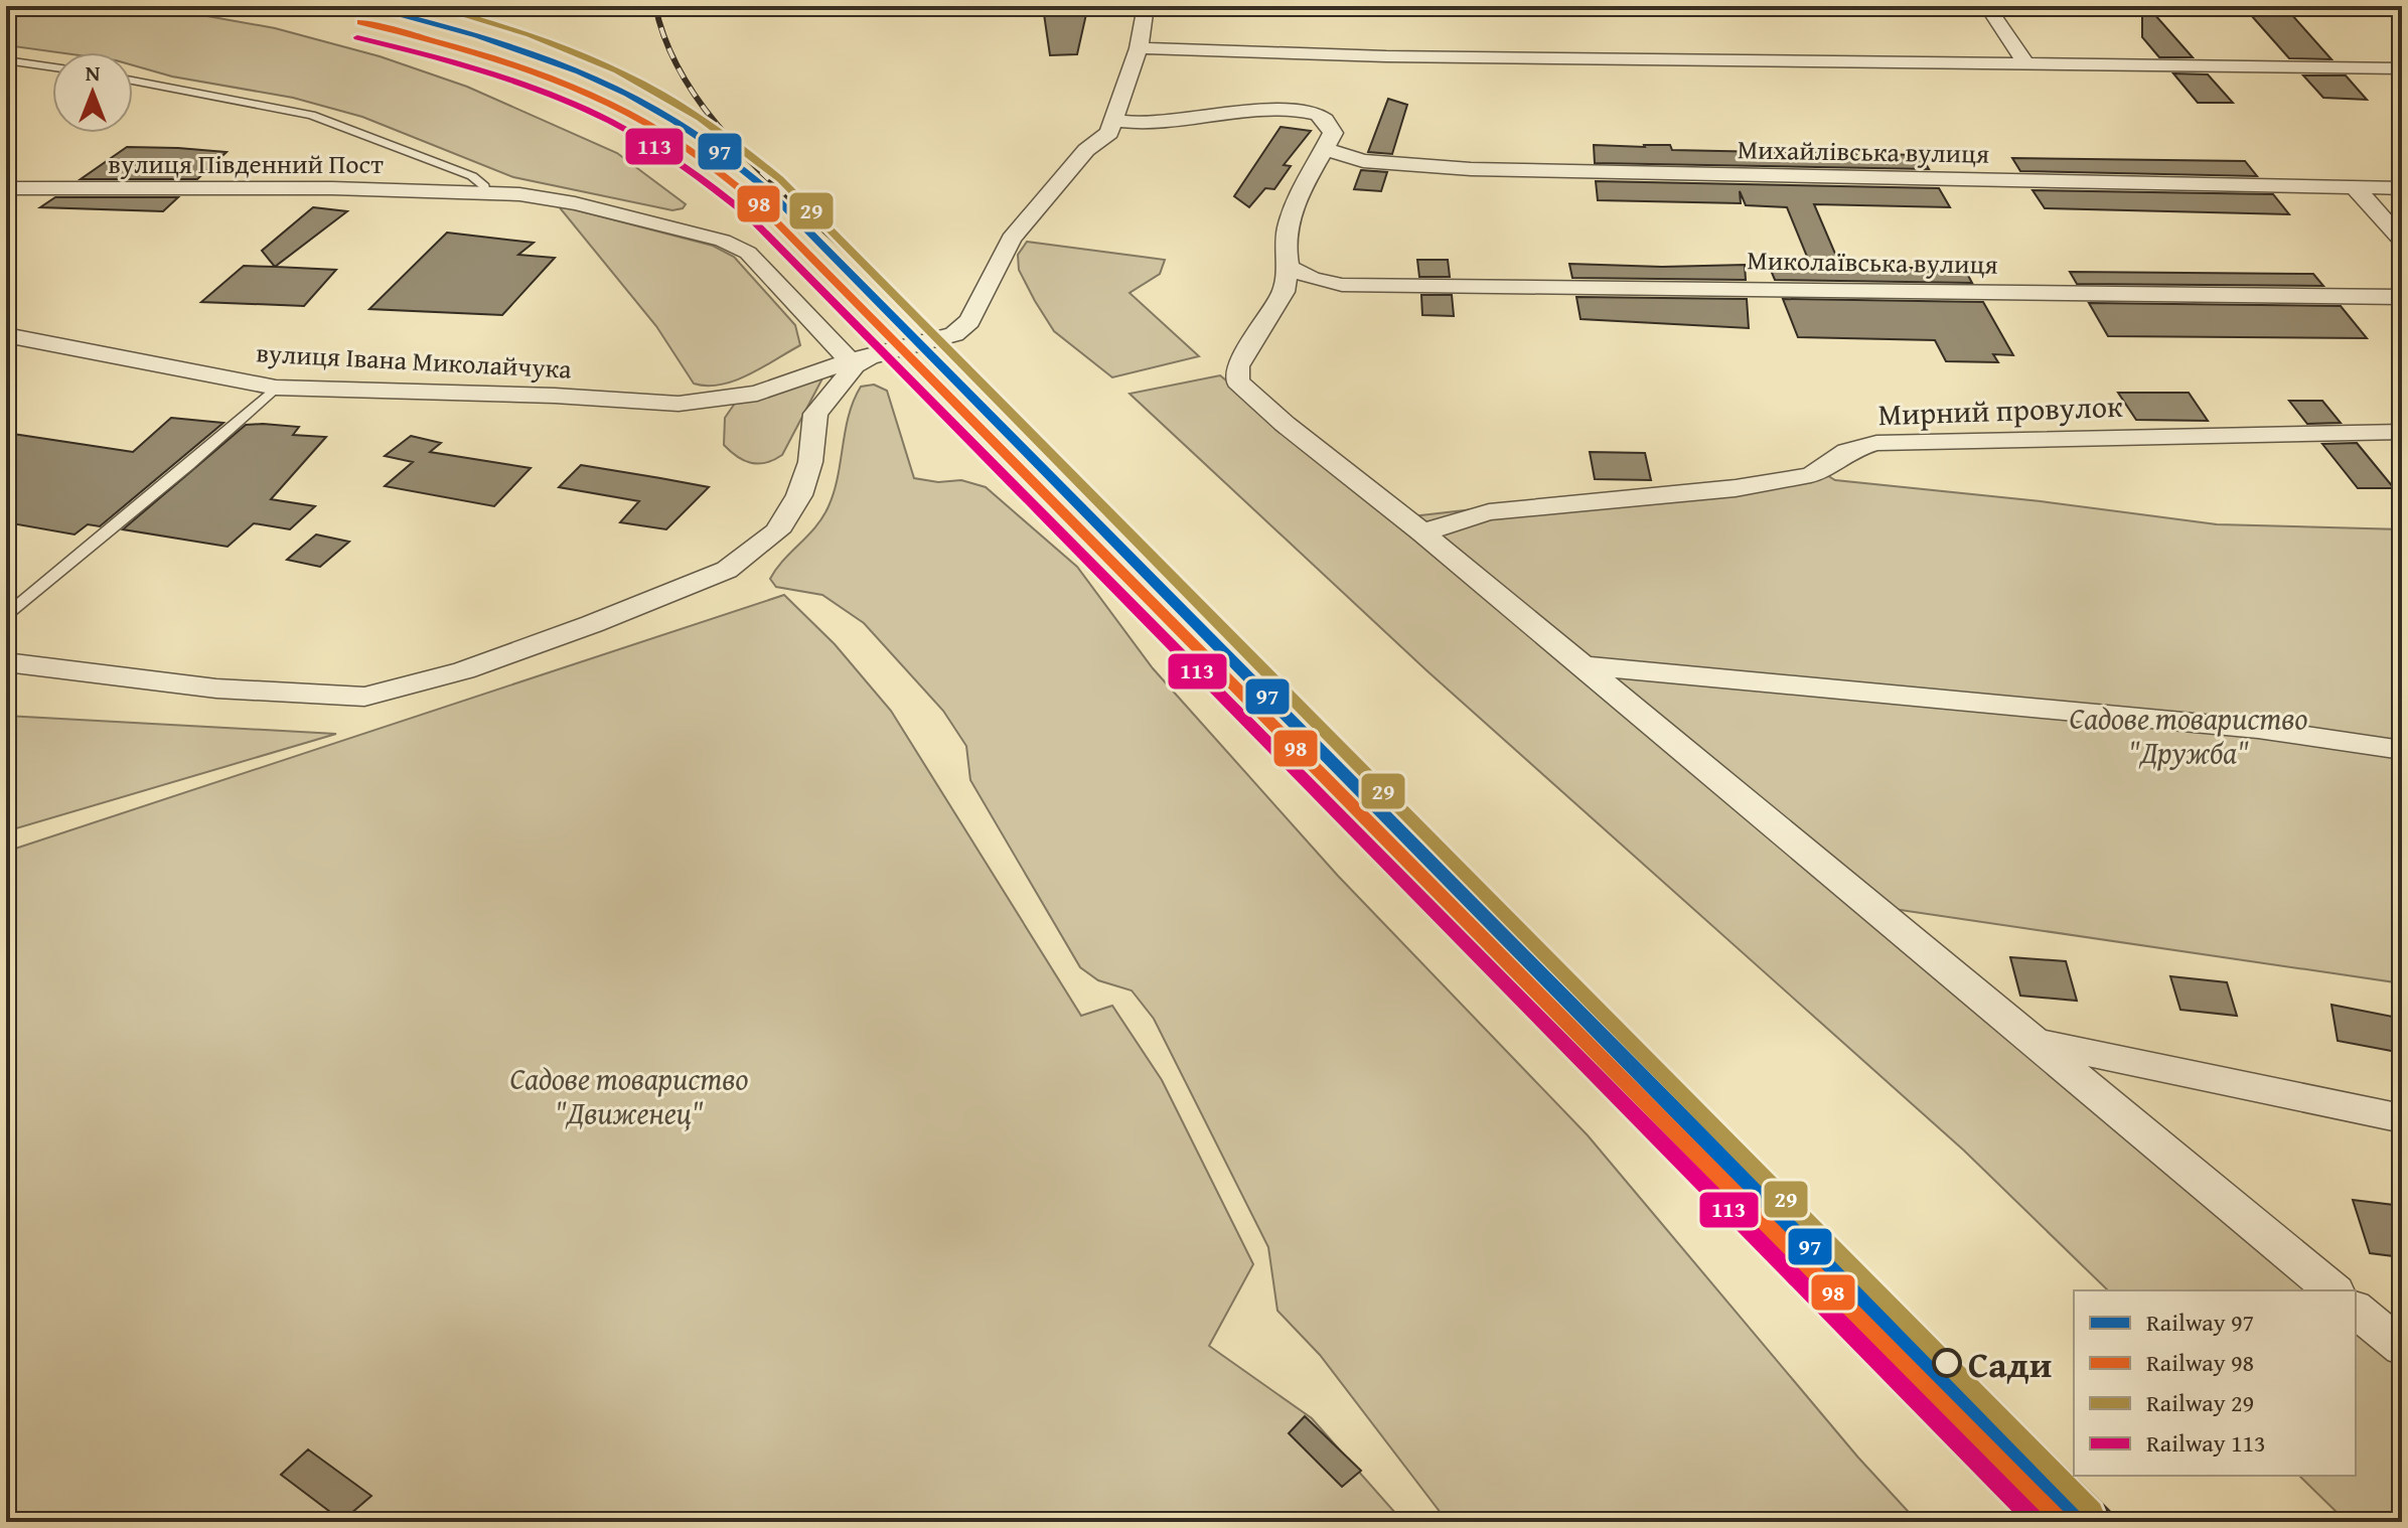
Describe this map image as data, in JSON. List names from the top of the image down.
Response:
{
  "streets": {
    "street": [
      "Михайлівська вулиця",
      "вулиця Південний Пост",
      "Миколаївська вулиця",
      "вулиця Івана Миколайчука",
      "Мирний провулок"
    ]
  },
  "crossings": [
    ["вулиця Південний Пост", "вулиця Івана Миколайчука"]
  ],
  "parks": ["Садове товариство \"Дружба\"", "Садове товариство \"Движенец\""],
  "places": ["Сади"],
  "lines": [
    "rail line 97",
    "rail line 29",
    "rail line 98",
    "rail line 113"
  ],
  "legend": [
    "Railway 97",
    "Railway 98",
    "Railway 29",
    "Railway 113"
  ],
  "north": "top"
}
